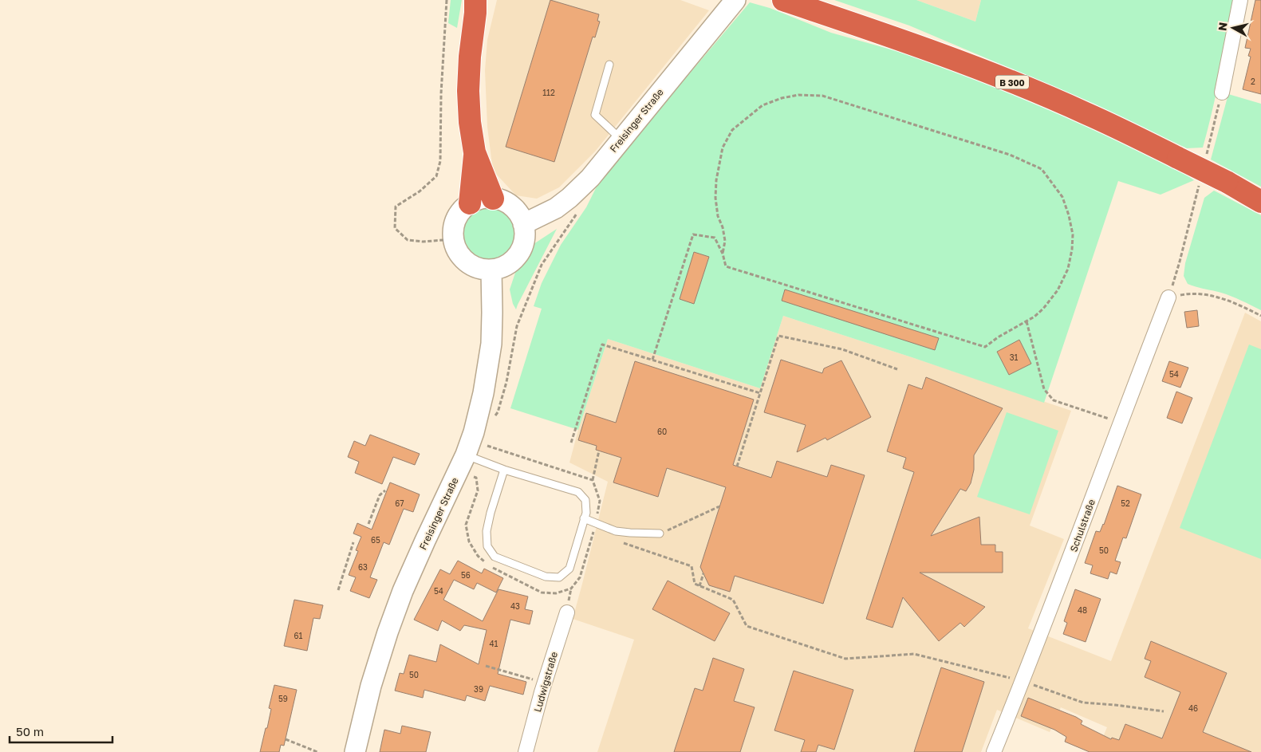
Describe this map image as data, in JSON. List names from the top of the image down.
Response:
{
  "streets": {
    "highway": ["B 300"],
    "main road": ["Freisinger Straße"],
    "street": ["Schulstraße", "Ludwigstraße"]
  },
  "house_numbers": [
    "2",
    "112",
    "31",
    "54",
    "60",
    "67",
    "52",
    "65",
    "50",
    "63",
    "56",
    "54",
    "43",
    "48",
    "61",
    "41",
    "50",
    "39",
    "59",
    "46"
  ],
  "scale_bar": "50 m",
  "north": "left"
}
